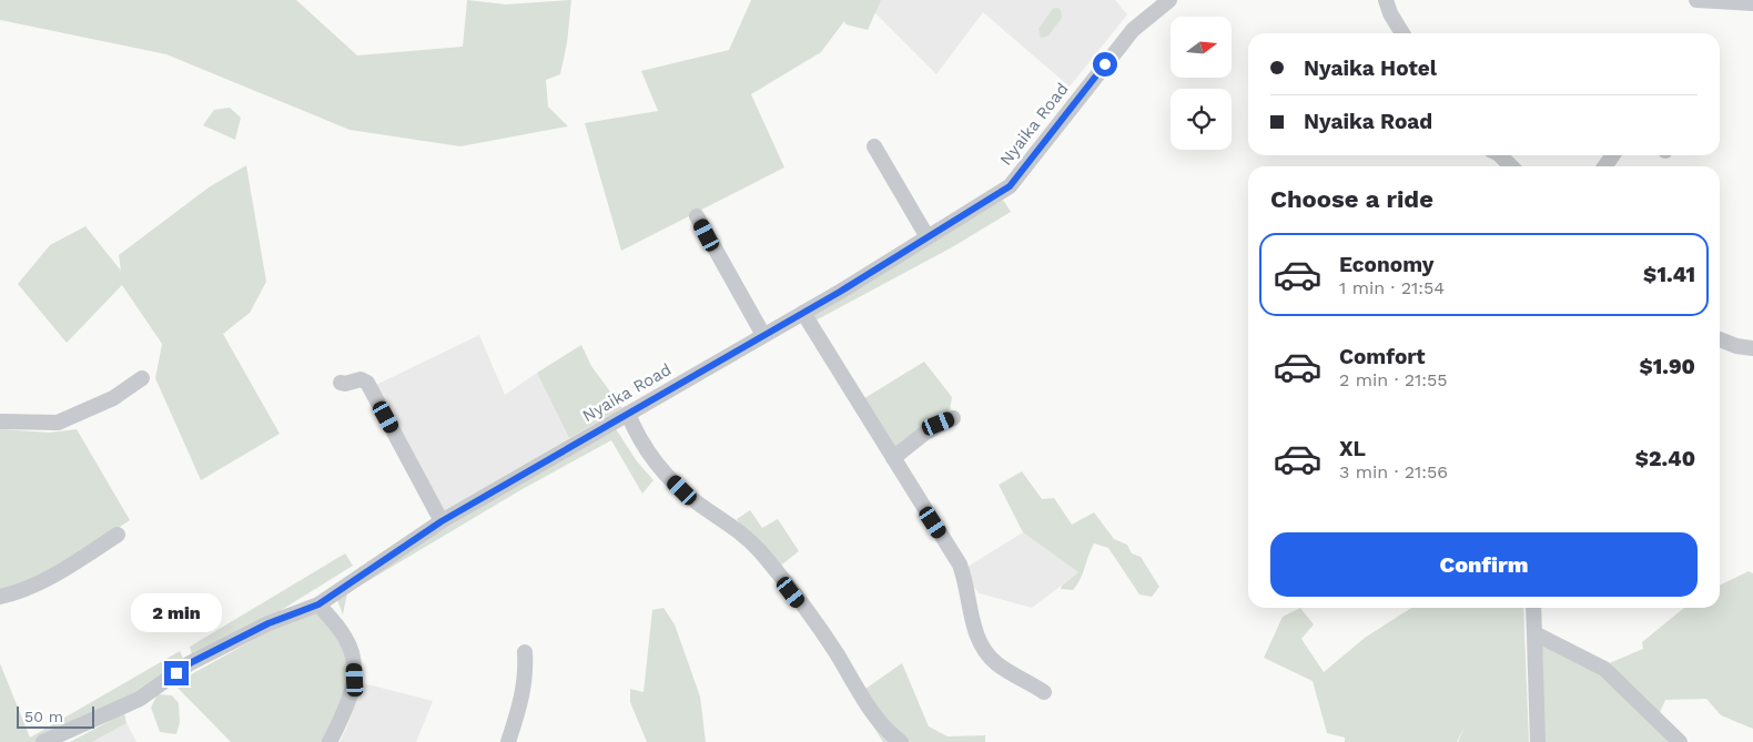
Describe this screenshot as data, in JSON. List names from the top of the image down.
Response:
{
  "streets": {
    "street": ["Nyaika Road"]
  },
  "scale_bar": "50 m",
  "north": "right",
  "page": {
    "banner": ["Nyaika Hotel", "Nyaika Road"],
    "heading": "Choose a ride",
    "list": [
      {
        "name": "Economy",
        "note": "1 min · 21:54",
        "value": "$1.41"
      },
      {
        "name": "Comfort",
        "note": "2 min · 21:55",
        "value": "$1.90"
      },
      {
        "name": "XL",
        "note": "3 min · 21:56",
        "value": "$2.40"
      }
    ],
    "buttons": "Confirm",
    "bubble": "2 min",
    "scale": "50 m"
  }
}
